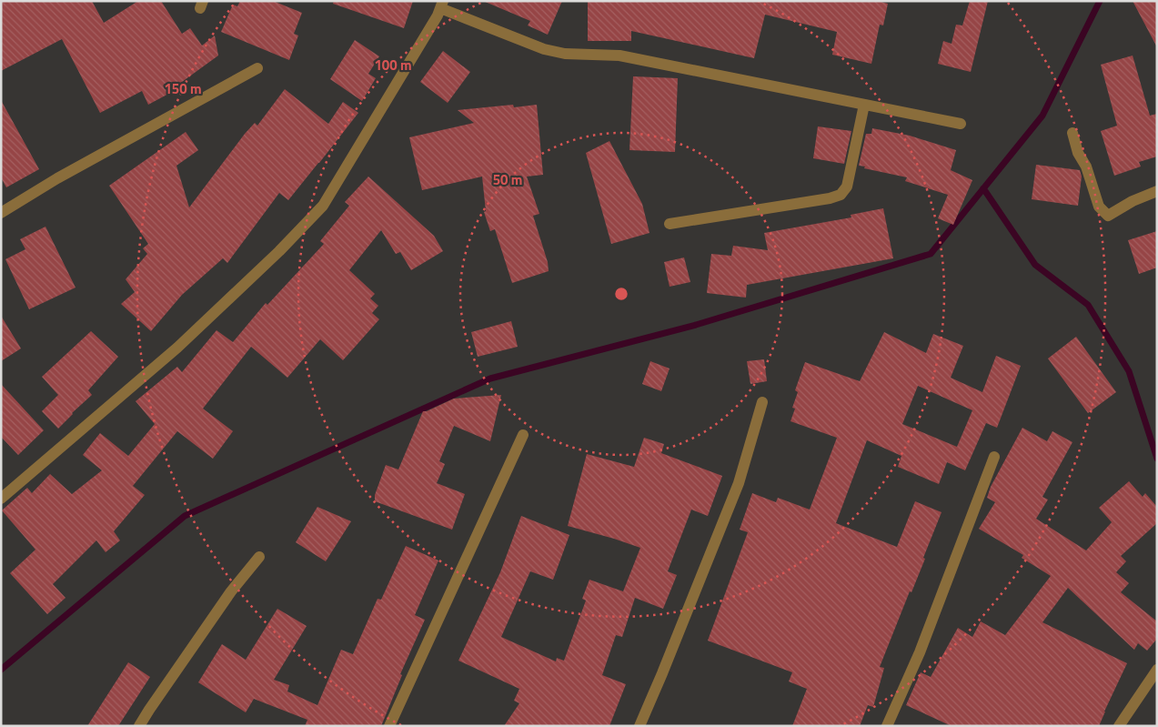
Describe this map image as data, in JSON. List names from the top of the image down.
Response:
{
  "rings": ["100 m", "150 m", "50 m"]
}
